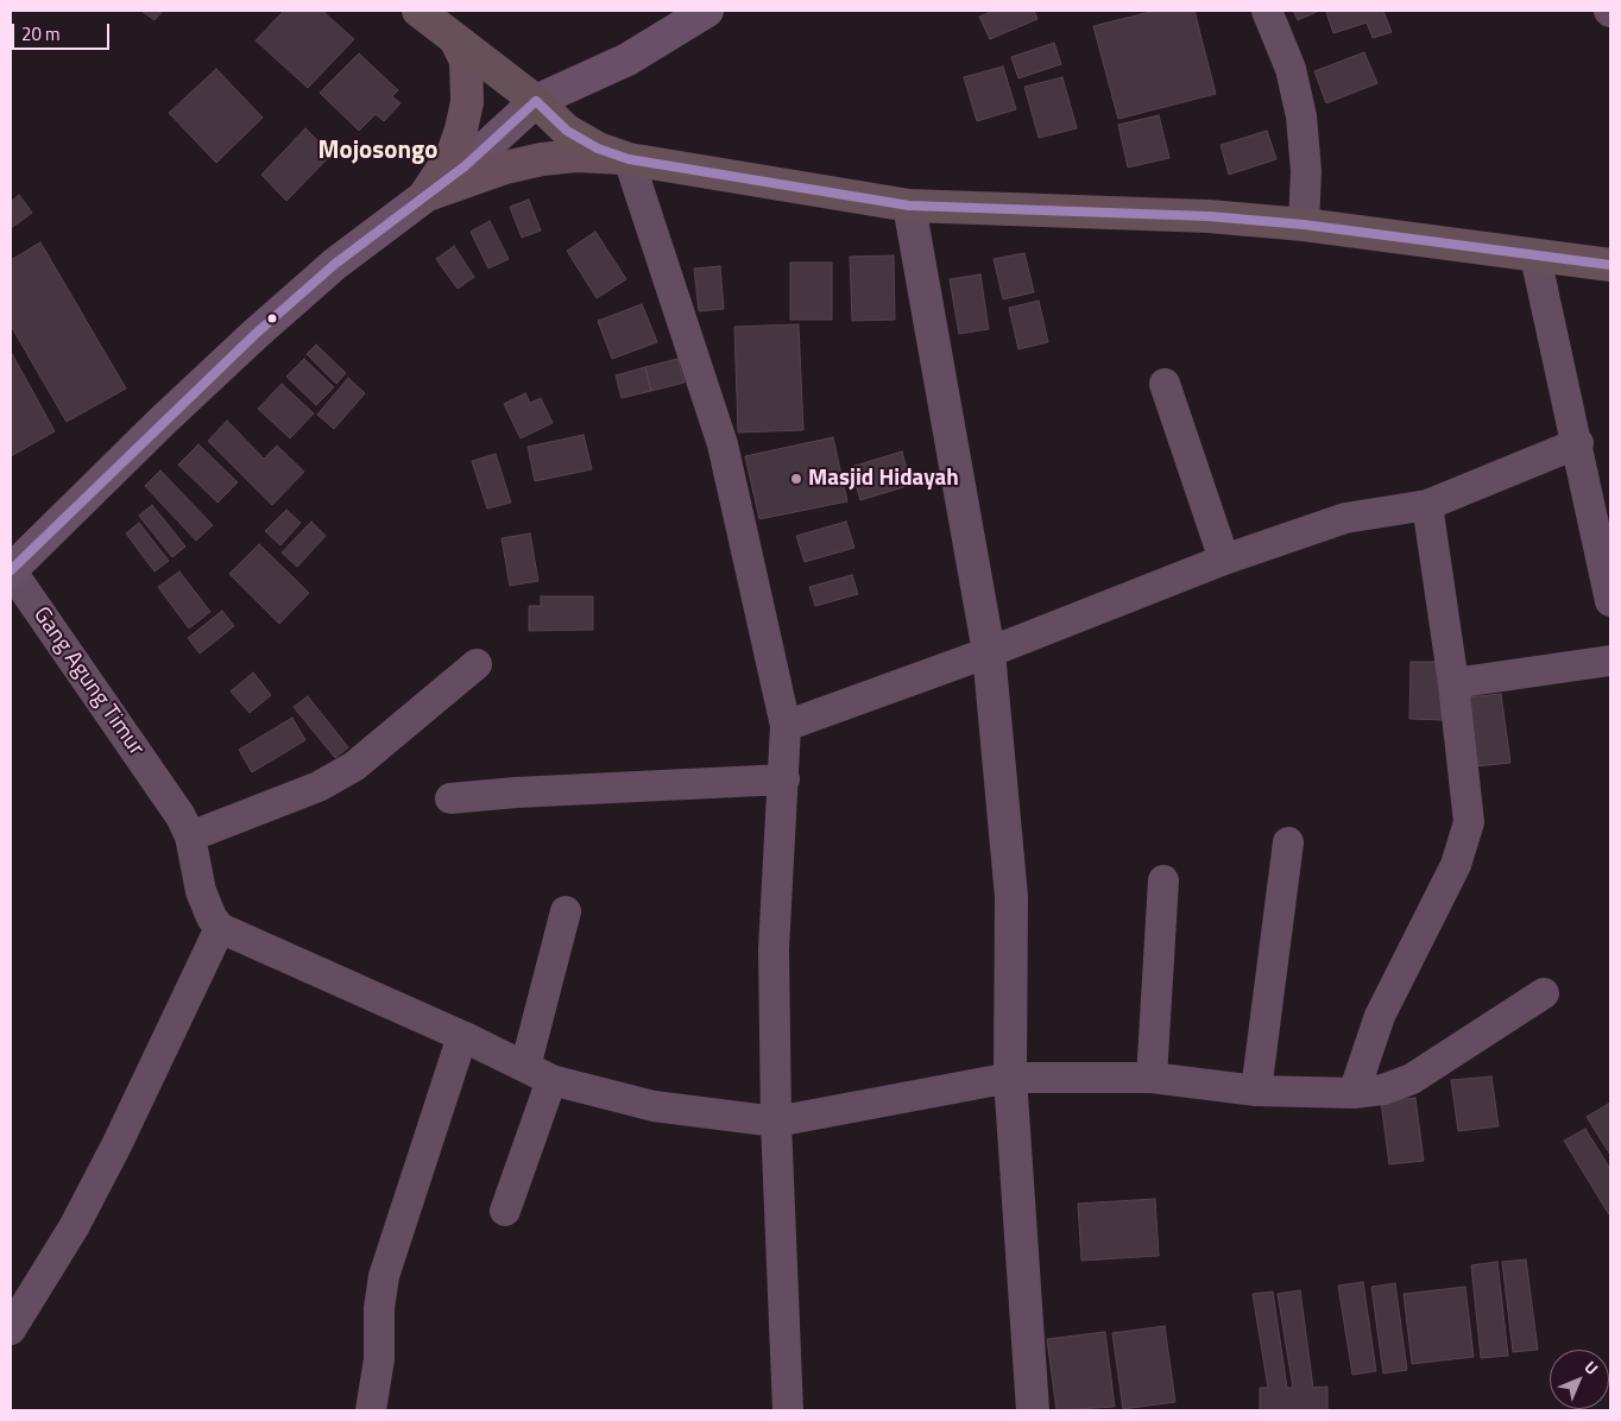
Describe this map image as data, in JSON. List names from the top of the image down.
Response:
{
  "streets": {
    "street": ["Gang Agung Timur"]
  },
  "districts": ["Mojosongo"],
  "places": ["Masjid Hidayah"],
  "scale_bar": "20 m",
  "north": "top right"
}
